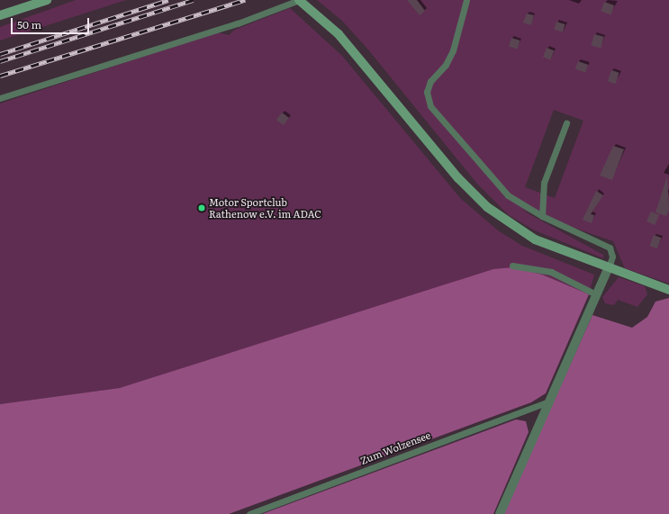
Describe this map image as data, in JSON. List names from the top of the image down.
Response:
{
  "streets": {
    "lane": ["Zum Wolzensee"]
  },
  "places": ["Motor Sportclub Rathenow e.V. im ADAC"],
  "scale_bar": "50 m"
}
